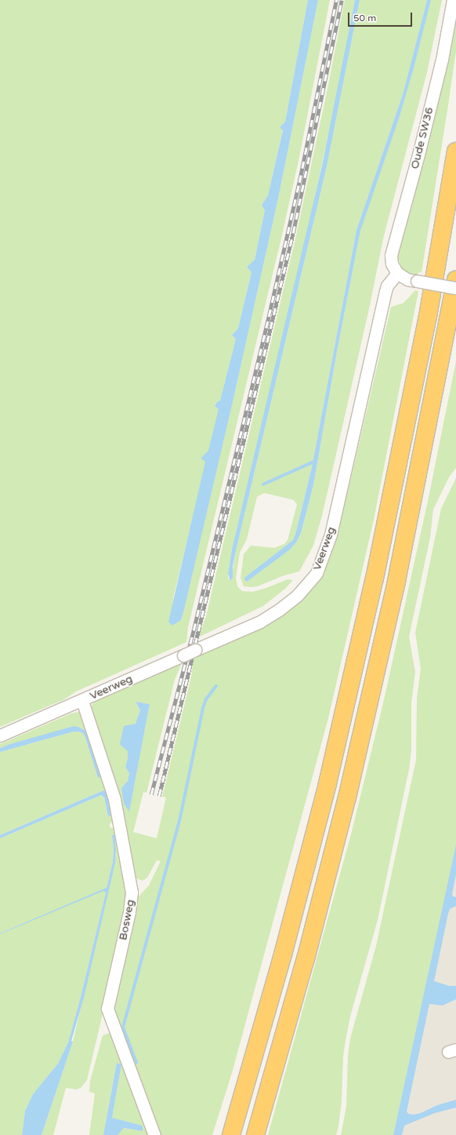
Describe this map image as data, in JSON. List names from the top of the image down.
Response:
{
  "streets": {
    "street": ["Oude SW36", "Veerweg", "Bosweg"]
  },
  "crossings": [
    ["Oude SW36", "Veerweg"],
    ["Veerweg", "Bosweg"]
  ],
  "scale_bar": "50 m"
}
